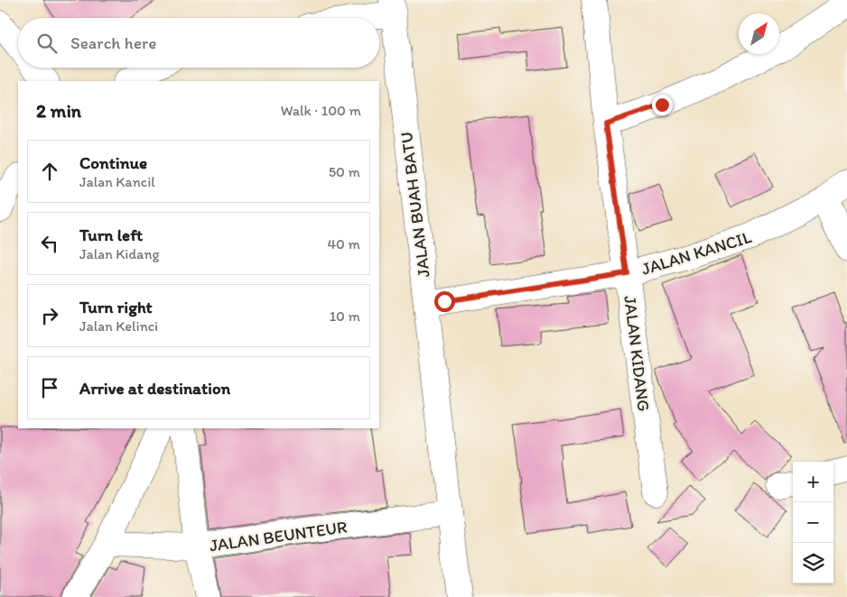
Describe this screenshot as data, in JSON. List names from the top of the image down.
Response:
{
  "streets": {
    "street": [
      "JALAN BUAH BATU",
      "JALAN KANCIL",
      "JALAN KIDANG",
      "JALAN BEUNTEUR"
    ]
  },
  "crossings": [
    ["JALAN BUAH BATU", "JALAN KANCIL"],
    ["JALAN BUAH BATU", "JALAN BEUNTEUR"],
    ["JALAN KANCIL", "JALAN KIDANG"]
  ],
  "north": "top right",
  "page": {
    "search": "Search here",
    "heading": ["2 min", "Walk · 100 m"],
    "list": [
      ["Continue", "Jalan Kancil", "50 m"],
      ["Turn left", "Jalan Kidang", "40 m"],
      ["Turn right", "Jalan Kelinci", "10 m"],
      "Arrive at destination"
    ],
    "map_buttons": ["+", "−"]
  }
}
